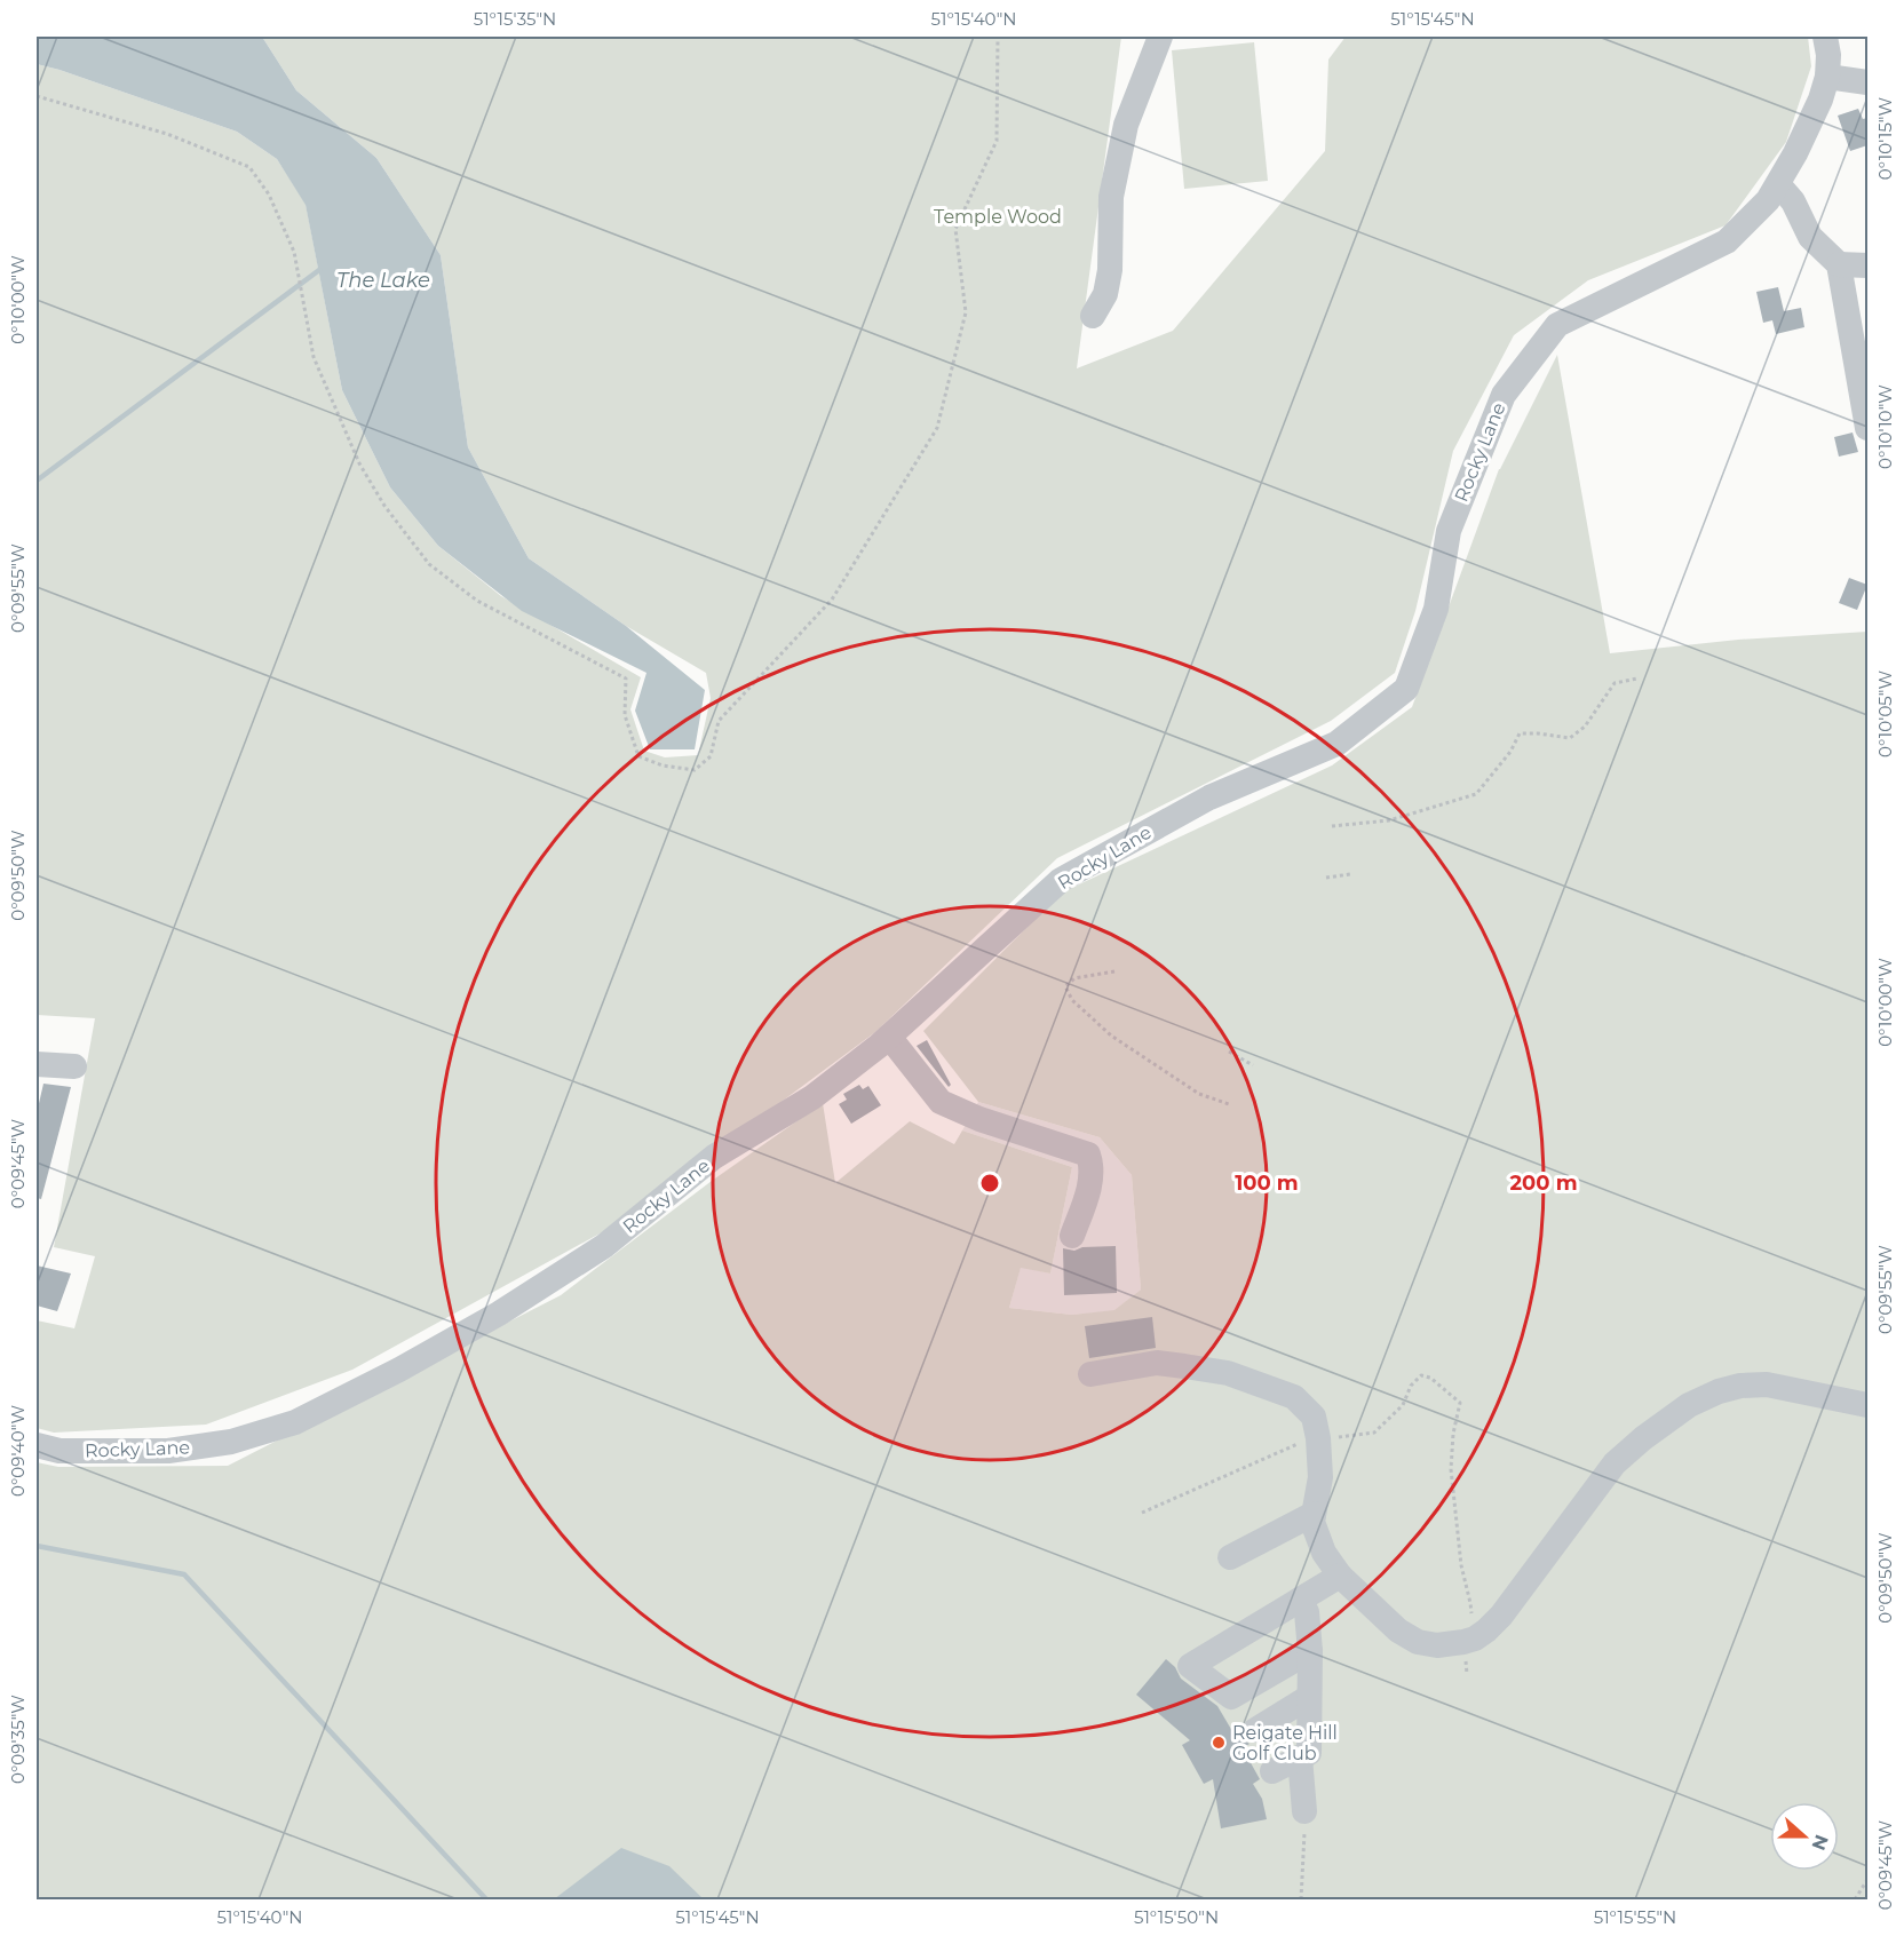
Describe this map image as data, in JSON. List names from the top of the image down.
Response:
{
  "streets": {
    "street": ["Rocky Lane"]
  },
  "water": ["The Lake"],
  "parks": ["Temple Wood"],
  "places": ["Reigate Hill Golf Club"],
  "north": "right",
  "coordinates": [
    "51°15'35\"N",
    "51°15'40\"N",
    "51°15'45\"N",
    "0°10'15\"W",
    "0°10'00\"W",
    "0°10'10\"W",
    "0°09'55\"W",
    "0°10'05\"W",
    "0°09'50\"W",
    "0°09'45\"W",
    "0°09'40\"W",
    "0°09'35\"W",
    "51°15'50\"N",
    "51°15'55\"N"
  ],
  "rings": ["100 m", "200 m"]
}
